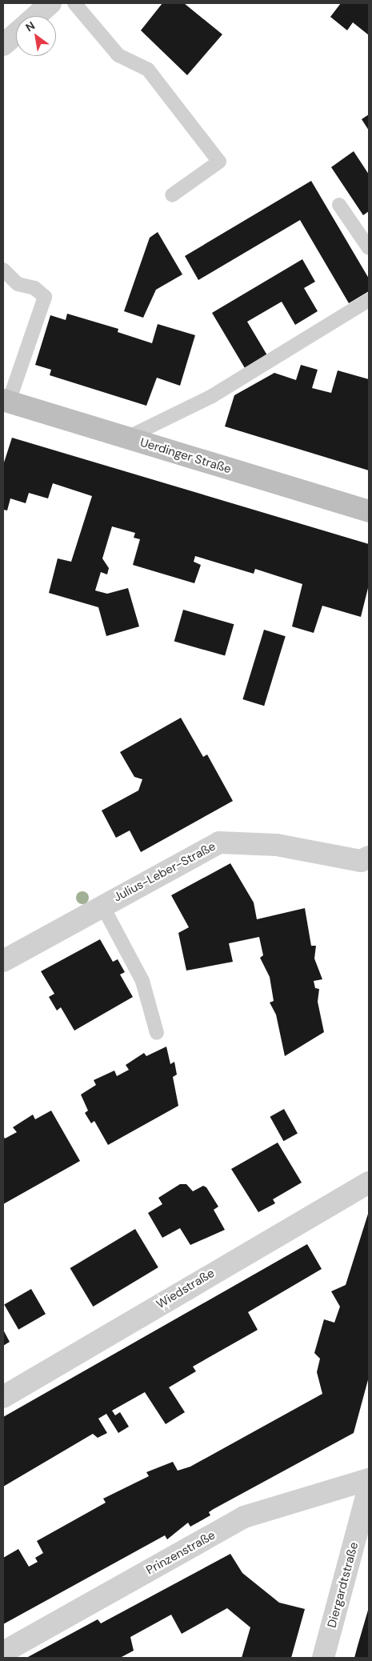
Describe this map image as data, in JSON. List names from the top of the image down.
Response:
{
  "streets": {
    "main road": ["Uerdinger Straße"],
    "street": [
      "Julius-Leber-Straße",
      "Wiedstraße",
      "Prinzenstraße",
      "Diergardtstraße"
    ]
  },
  "north": "top left"
}
